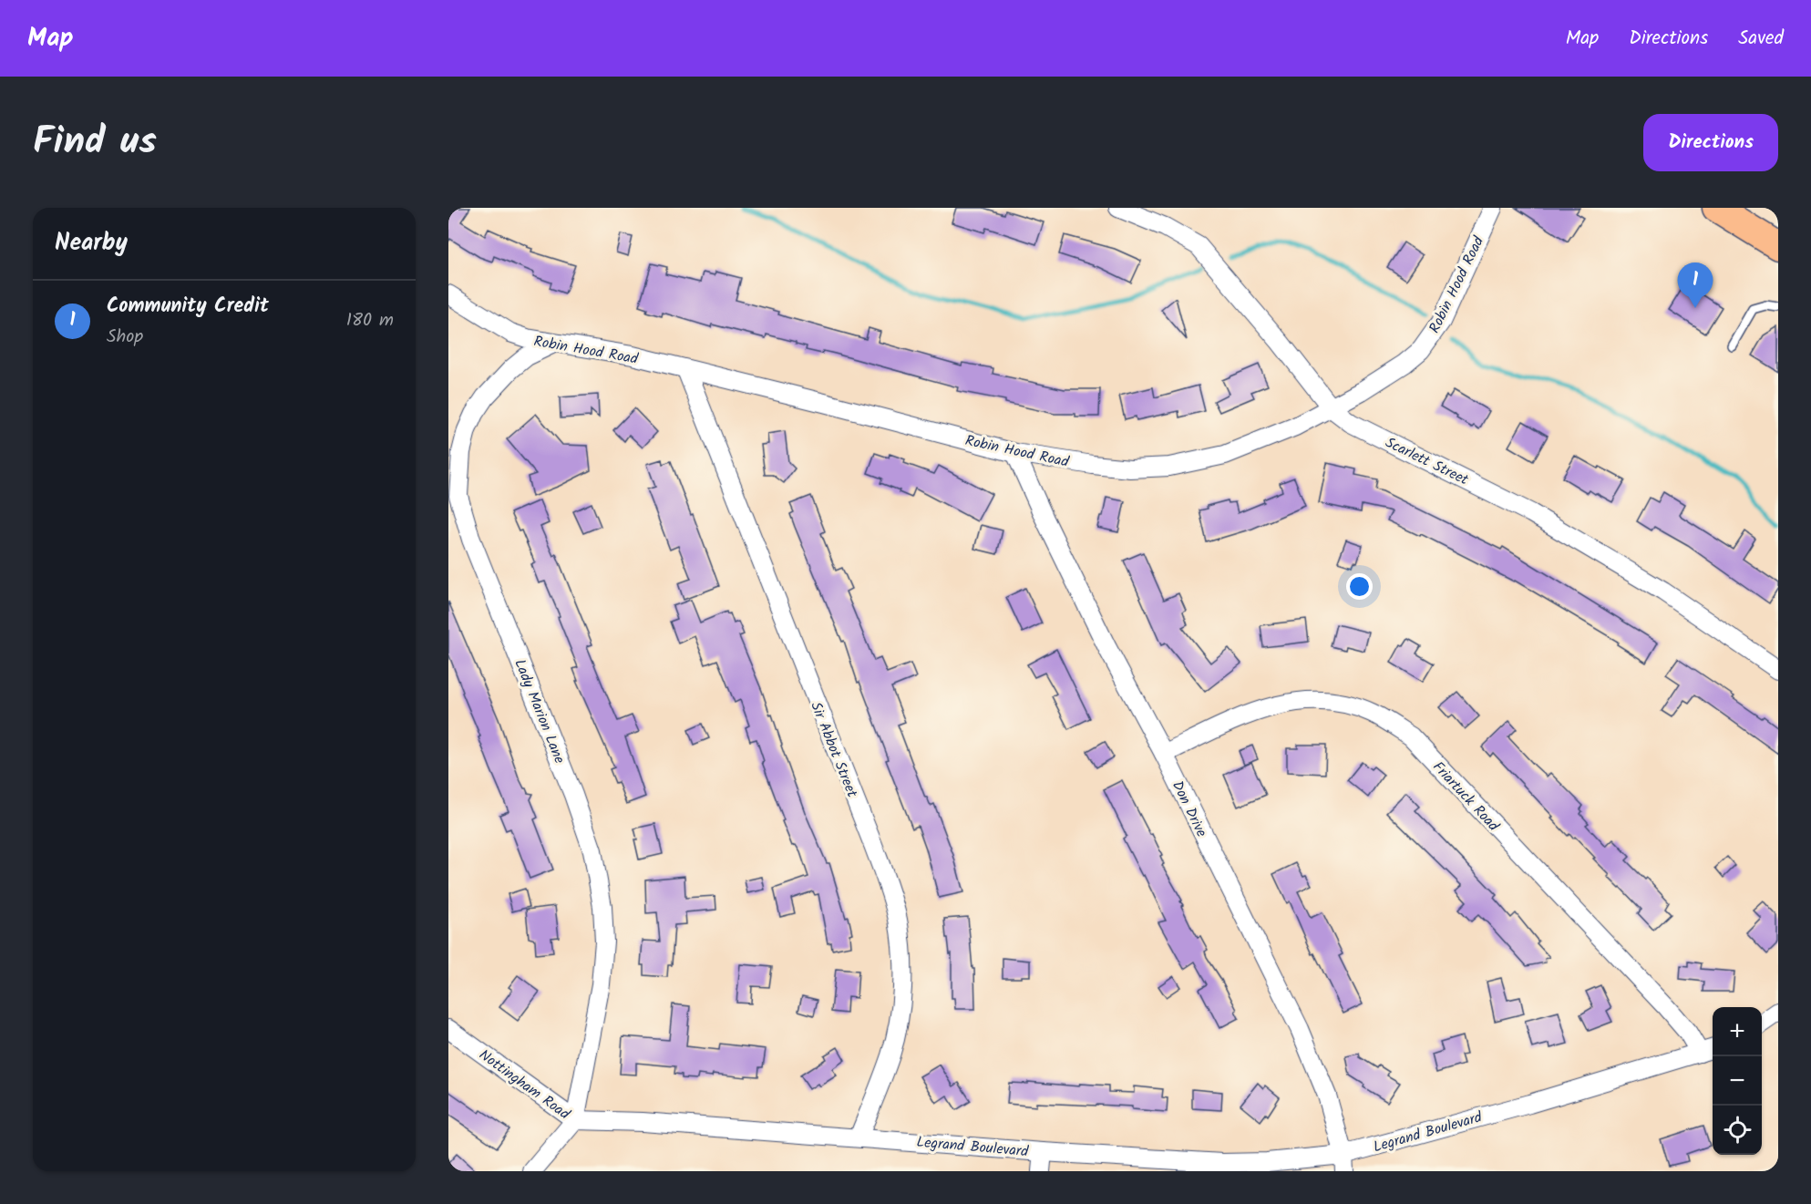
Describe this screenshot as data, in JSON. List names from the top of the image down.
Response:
{
  "streets": {
    "street": [
      "Robin Hood Road",
      "Scarlett Street",
      "Lady Marion Lane",
      "Sir Abbot Street",
      "Friartuck Road",
      "Don Drive",
      "Nottingham Road",
      "Legrand Boulevard"
    ]
  },
  "crossings": [
    ["Robin Hood Road", "Scarlett Street"],
    ["Robin Hood Road", "Lady Marion Lane"],
    ["Robin Hood Road", "Sir Abbot Street"],
    ["Robin Hood Road", "Don Drive"],
    ["Lady Marion Lane", "Nottingham Road"],
    ["Lady Marion Lane", "Legrand Boulevard"],
    ["Sir Abbot Street", "Legrand Boulevard"],
    ["Friartuck Road", "Don Drive"],
    ["Friartuck Road", "Legrand Boulevard"],
    ["Don Drive", "Legrand Boulevard"],
    ["Nottingham Road", "Legrand Boulevard"]
  ],
  "page": {
    "header": "Map",
    "nav": ["Map", "Directions", "Saved"],
    "title": "Find us",
    "buttons": "Directions",
    "heading": "Nearby",
    "pins": "1",
    "list": [
      {
        "mark": "1",
        "name": "Community Credit",
        "note": "Shop",
        "value": "180 m"
      }
    ],
    "map_buttons": ["+", "−"]
  }
}
